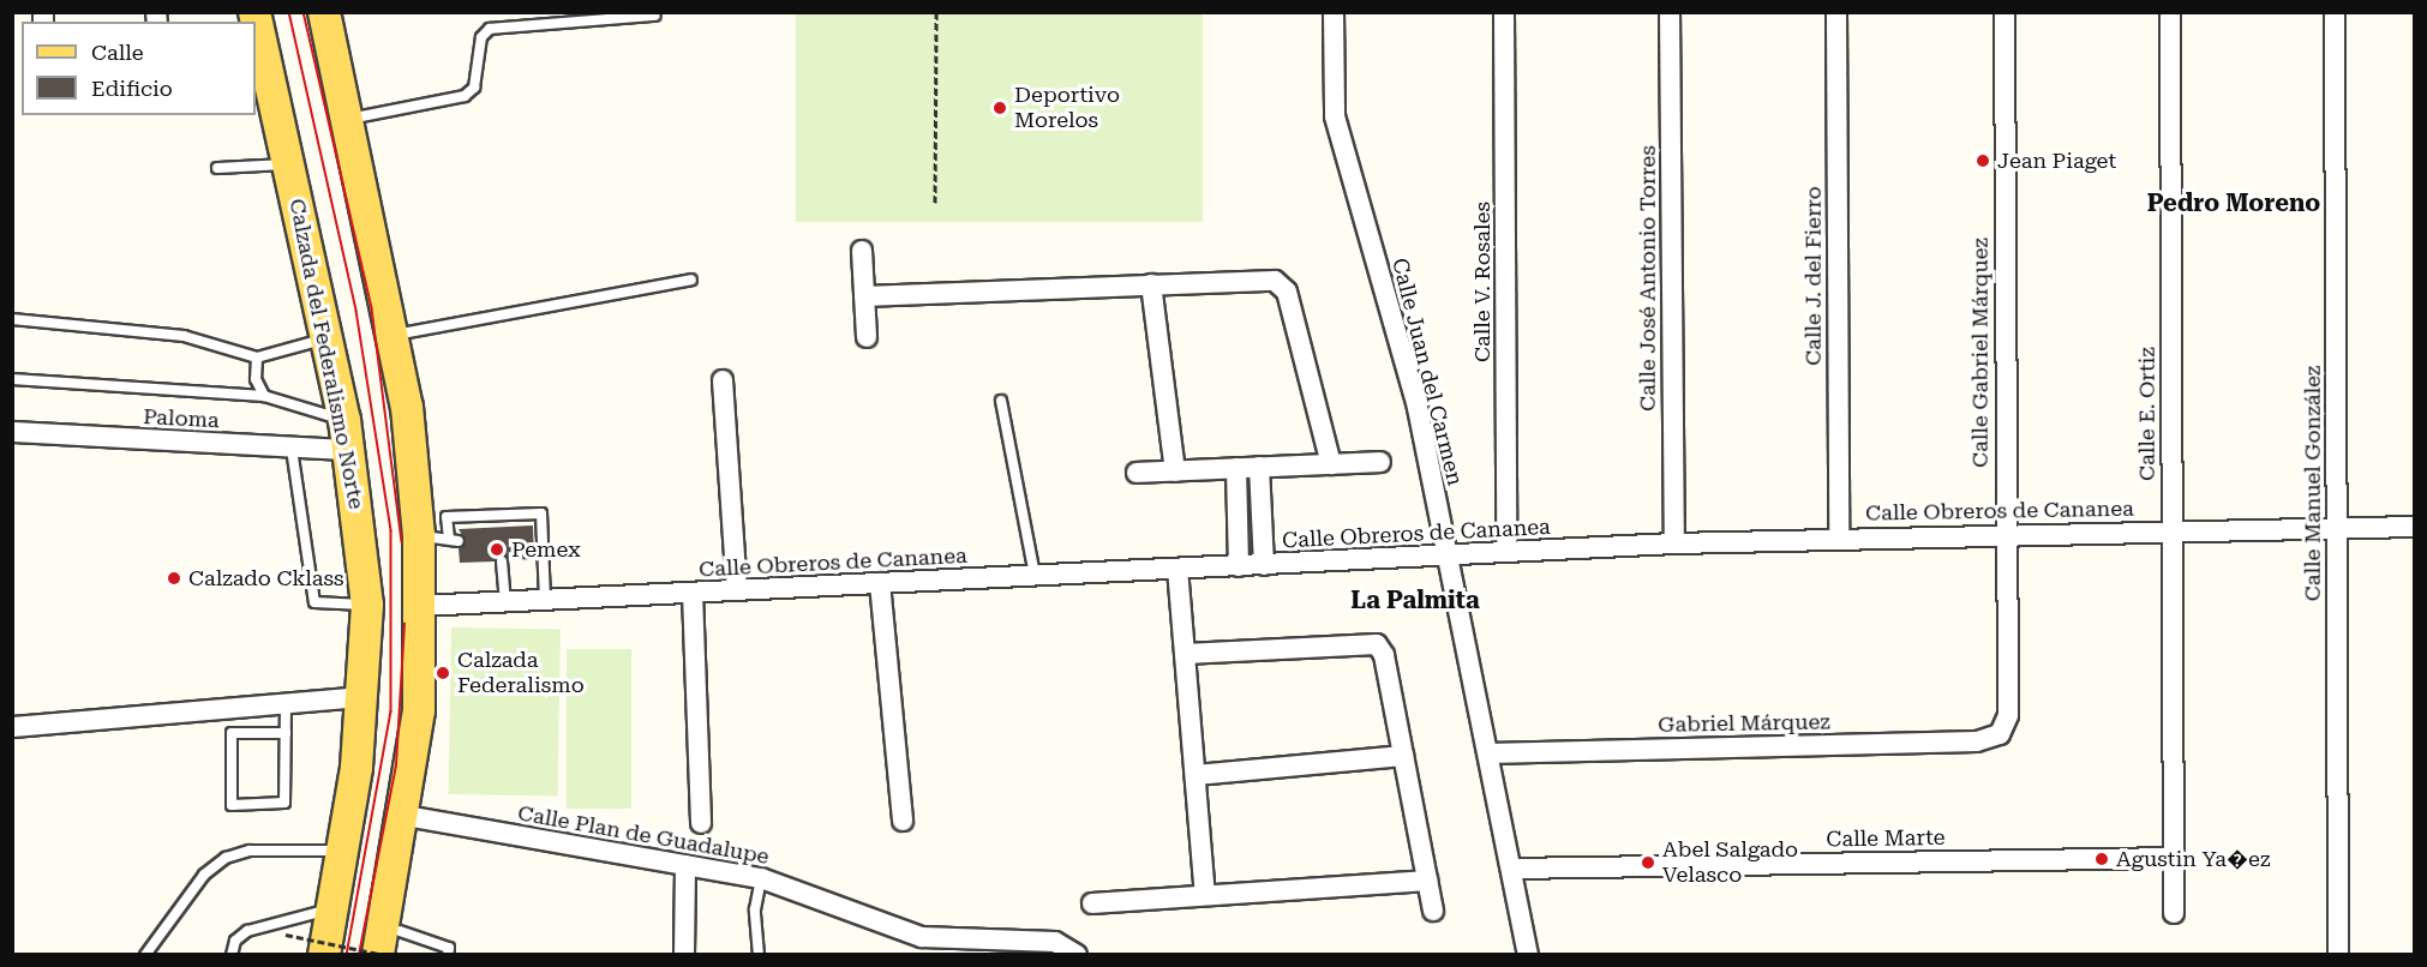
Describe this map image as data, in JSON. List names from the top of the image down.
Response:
{
  "streets": {
    "main road": ["Calzada del Federalismo Norte"],
    "street": [
      "Calle J. del Fierro",
      "Calle José Antonio Torres",
      "Calle V. Rosales",
      "Calle Gabriel Márquez",
      "Calle Juan del Carmen",
      "Calle E. Ortiz",
      "Paloma",
      "Calle Manuel González",
      "Calle Obreros de Cananea",
      "Gabriel Márquez",
      "Calle Plan de Guadalupe",
      "Calle Marte"
    ]
  },
  "crossings": [
    ["Calle J. del Fierro", "Calle Obreros de Cananea"],
    ["Calle José Antonio Torres", "Calle Obreros de Cananea"],
    ["Calle V. Rosales", "Calle Obreros de Cananea"],
    ["Calle Gabriel Márquez", "Calle Obreros de Cananea"],
    ["Calle Gabriel Márquez", "Gabriel Márquez"],
    ["Calzada del Federalismo Norte", "Paloma"],
    ["Calle Juan del Carmen", "Calle Obreros de Cananea"],
    ["Calle Juan del Carmen", "Gabriel Márquez"],
    ["Calle Juan del Carmen", "Calle Marte"],
    ["Calle E. Ortiz", "Calle Obreros de Cananea"],
    ["Calle E. Ortiz", "Calle Marte"],
    ["Calle Manuel González", "Calle Obreros de Cananea"]
  ],
  "districts": ["Pedro Moreno", "La Palmita"],
  "places": [
    "Deportivo Morelos",
    "Jean Piaget",
    "Pemex",
    "Calzado Cklass",
    "Calzada Federalismo",
    "Agustin Ya�ez",
    "Abel Salgado Velasco"
  ],
  "legend": ["Calle", "Edificio"]
}
